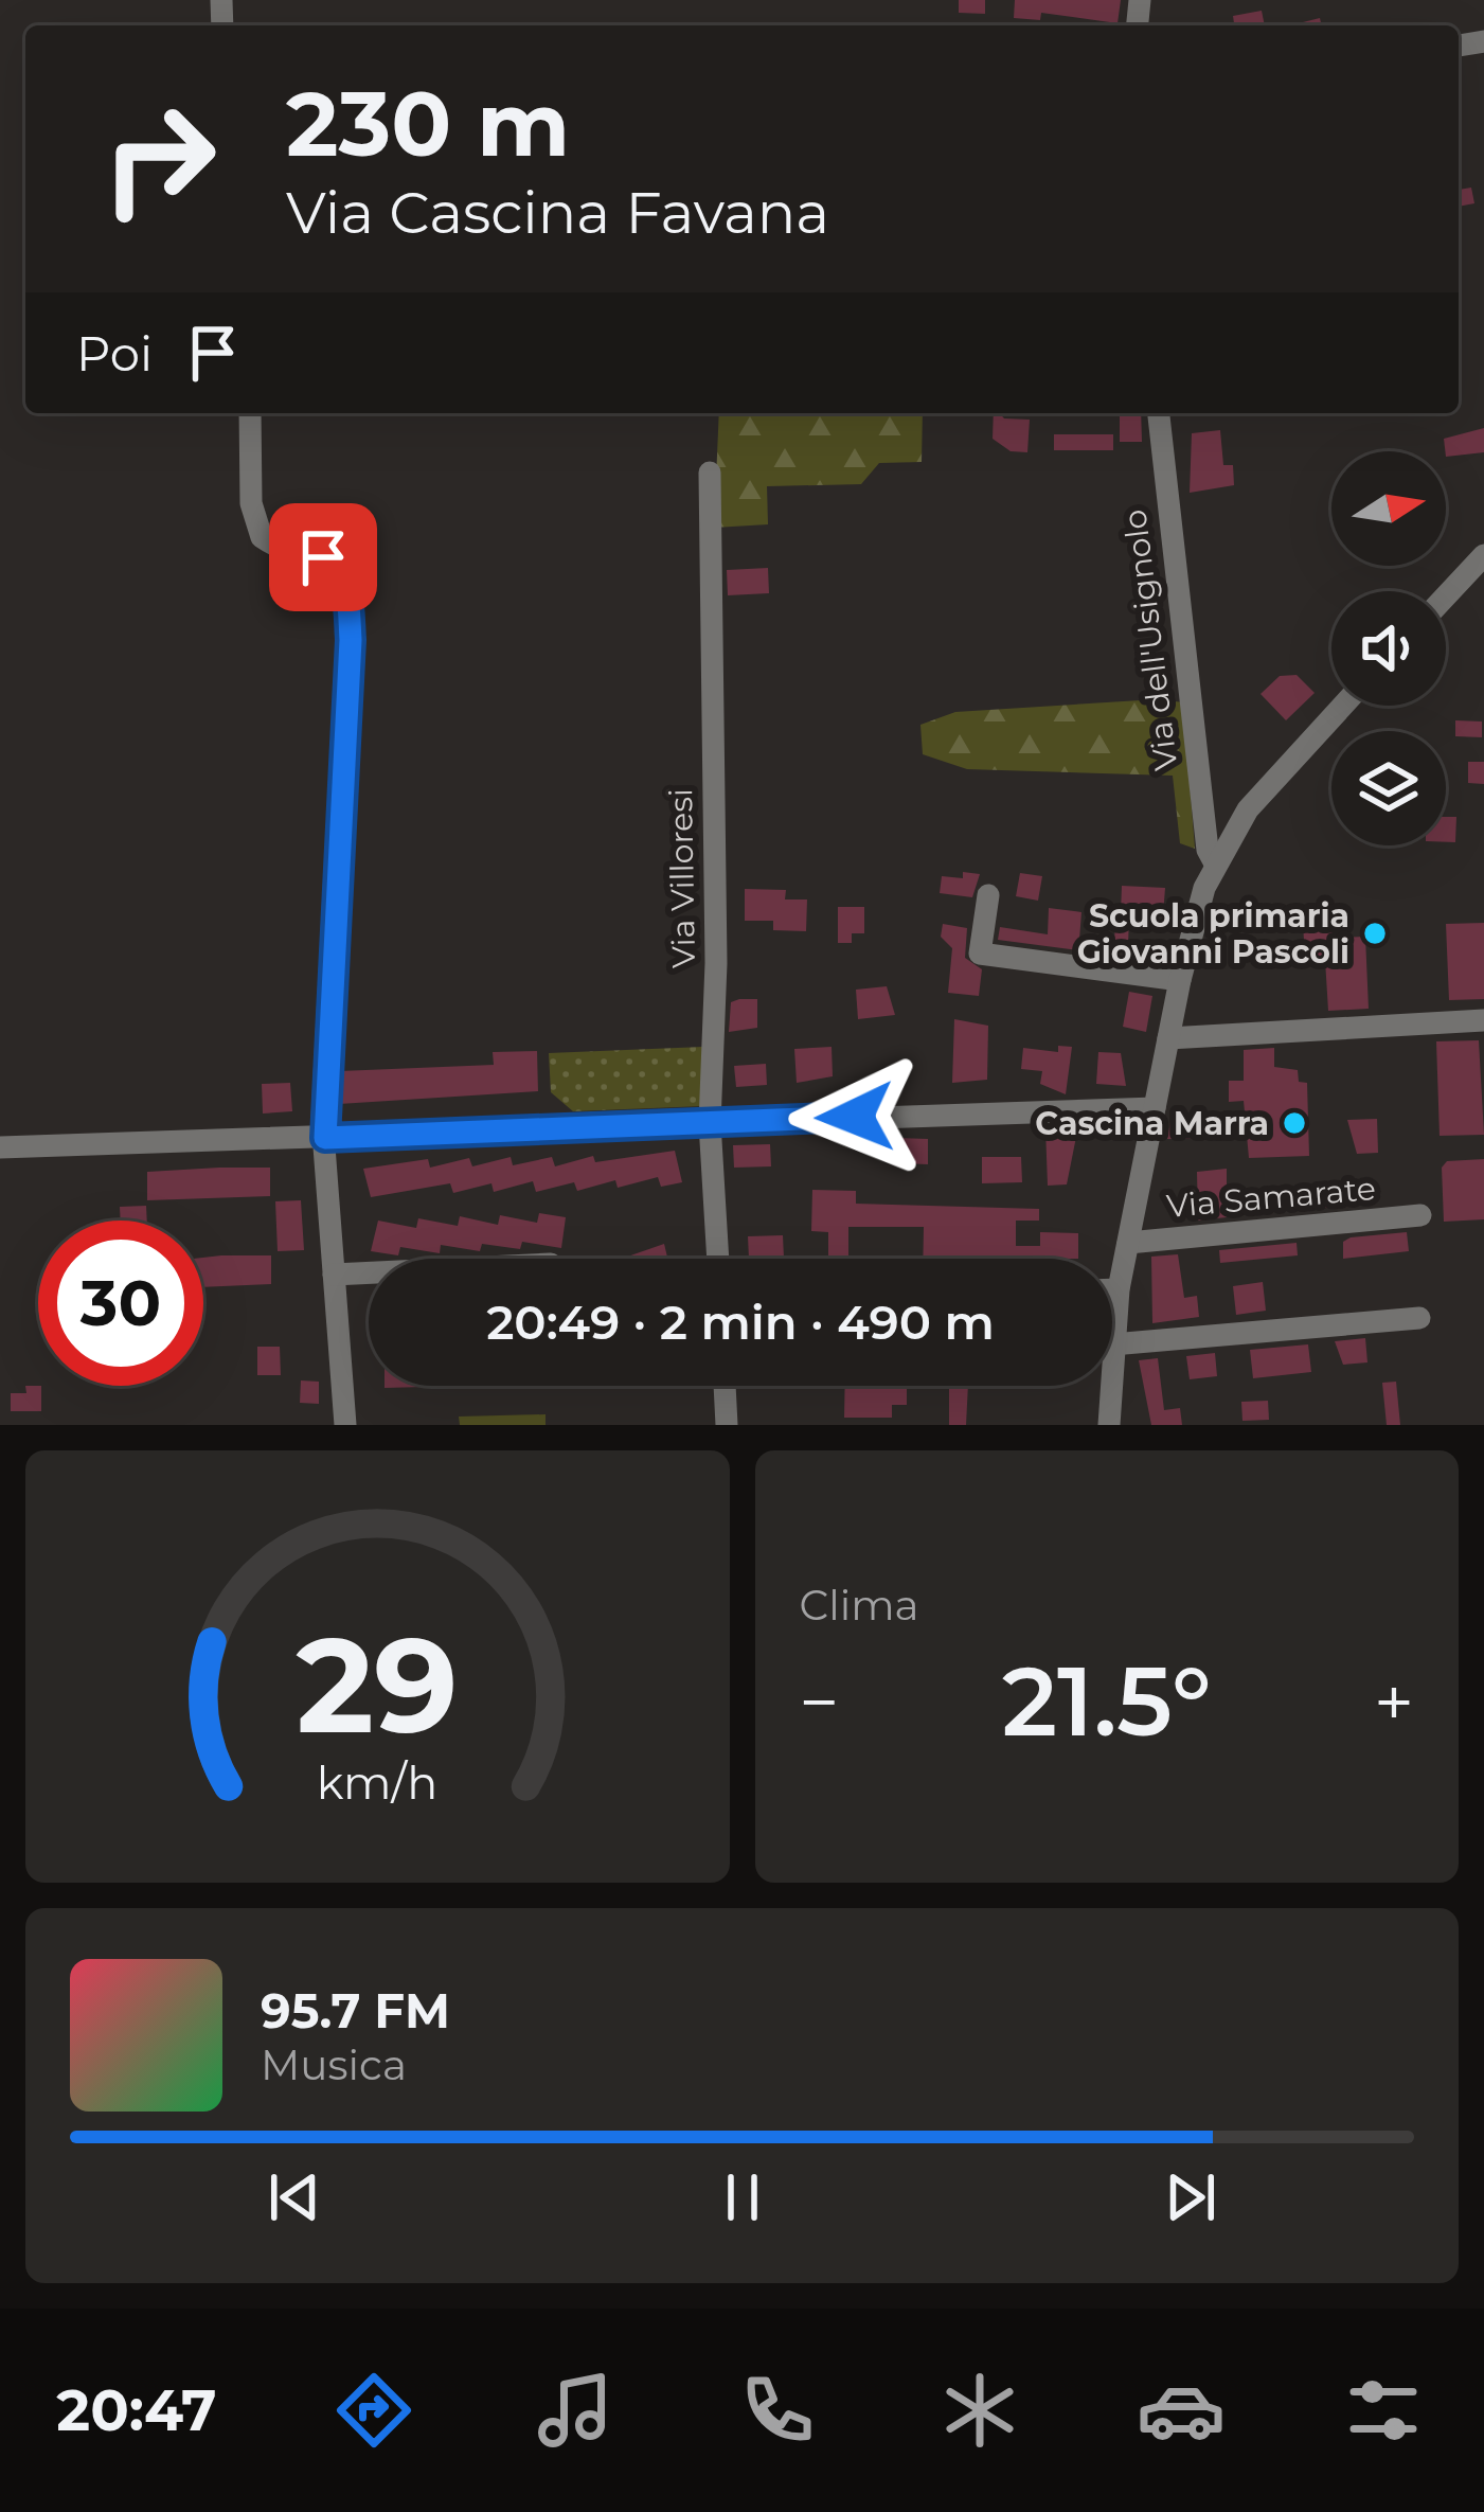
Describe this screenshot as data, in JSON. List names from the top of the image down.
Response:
{
  "streets": {
    "street": ["Via dell'Usignolo", "Via Villoresi", "Via Samarate"]
  },
  "crossings": [
    ["Via dell'Usignolo", "Via Samarate"]
  ],
  "places": ["Scuola primaria Giovanni Pascoli", "Cascina Marra"],
  "north": "right",
  "page": {
    "turn": ["230 m", "Via Cascina Favana"],
    "then": "Poi",
    "limit": "30",
    "trip": "20:49 · 2 min · 490 m",
    "tile": "Clima",
    "heat": ["−", "21.5°", "+"],
    "song": ["95.7 FM", "Musica"],
    "tabs": "20:47",
    "gauge": ["29", "km/h"]
  }
}
